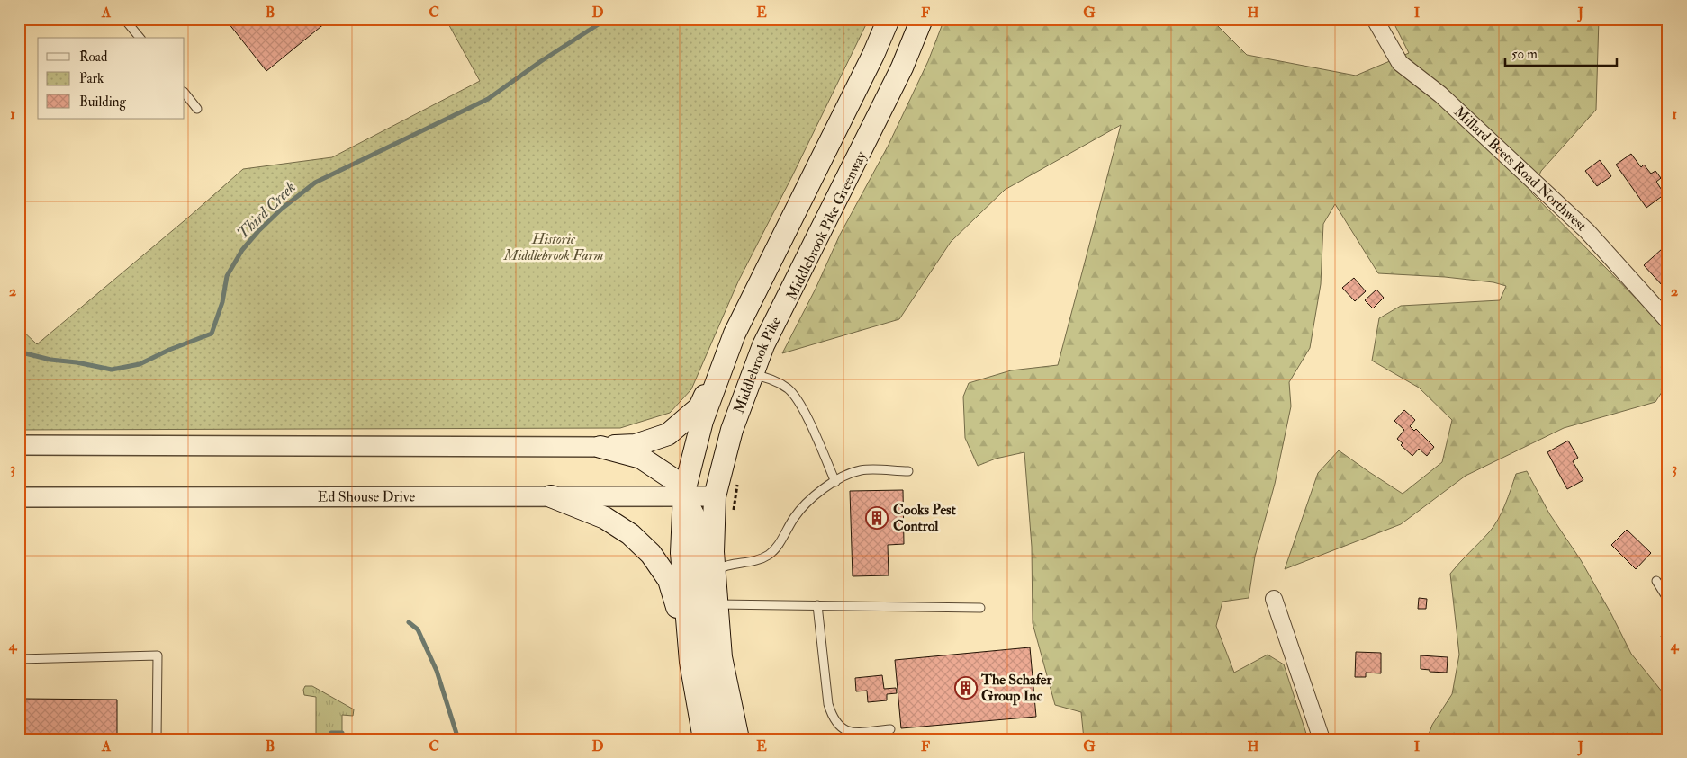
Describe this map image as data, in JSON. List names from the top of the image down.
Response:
{
  "streets": {
    "main road": ["Middlebrook Pike"],
    "street": ["Millard Beets Road Northwest", "Ed Shouse Drive"]
  },
  "crossings": [
    ["Middlebrook Pike", "Ed Shouse Drive"]
  ],
  "water": ["Third Creek"],
  "parks": ["Historic Middlebrook Farm"],
  "places": {
    "building": ["Cooks Pest Control", "The Schafer Group Inc"]
  },
  "legend": ["Road", "Park", "Building"],
  "scale_bar": "50 m",
  "grid": {
    "columns": [
      "A",
      "B",
      "C",
      "D",
      "E",
      "F",
      "G",
      "H",
      "I",
      "J"
    ],
    "rows": [
      "1",
      "2",
      "3",
      "4"
    ]
  }
}
